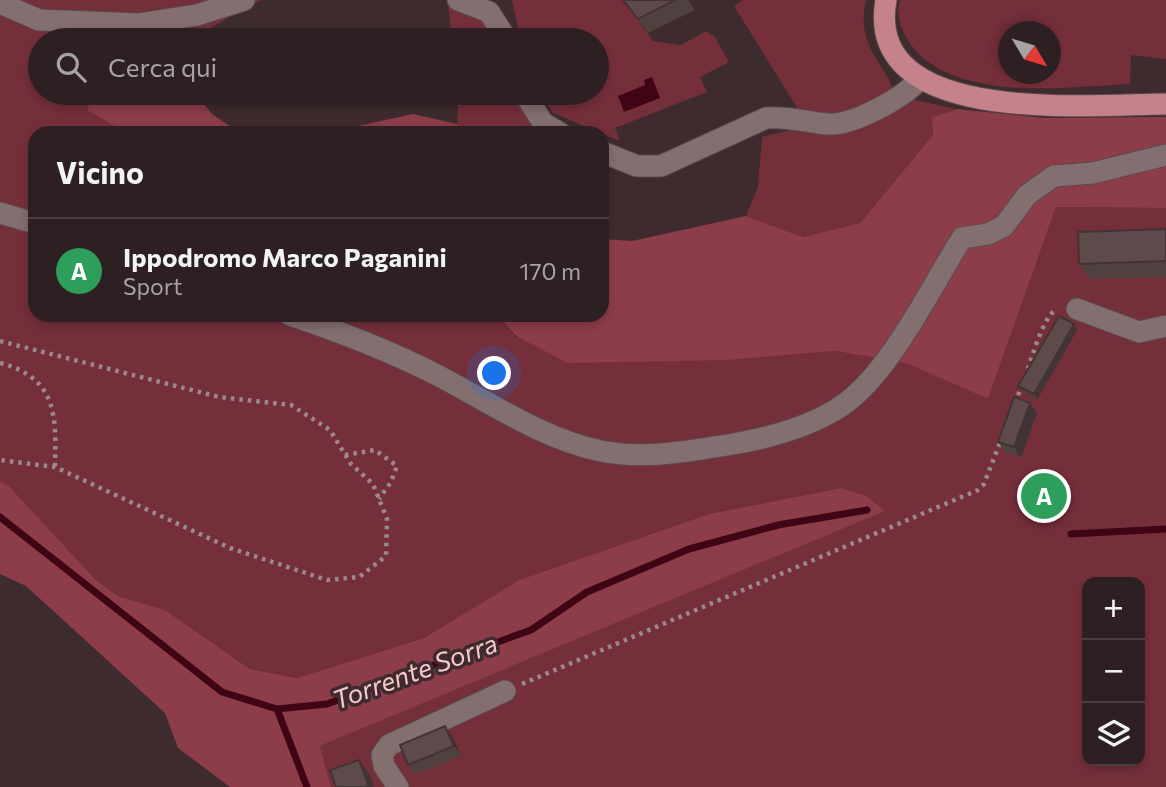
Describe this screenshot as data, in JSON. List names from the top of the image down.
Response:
{
  "water": ["Torrente Sorra"],
  "north": "bottom right",
  "page": {
    "search": "Cerca qui",
    "heading": "Vicino",
    "list": [
      {
        "mark": "A",
        "name": "Ippodromo Marco Paganini",
        "note": "Sport",
        "value": "170 m"
      }
    ],
    "pins": "A",
    "map_buttons": ["+", "−"]
  }
}
